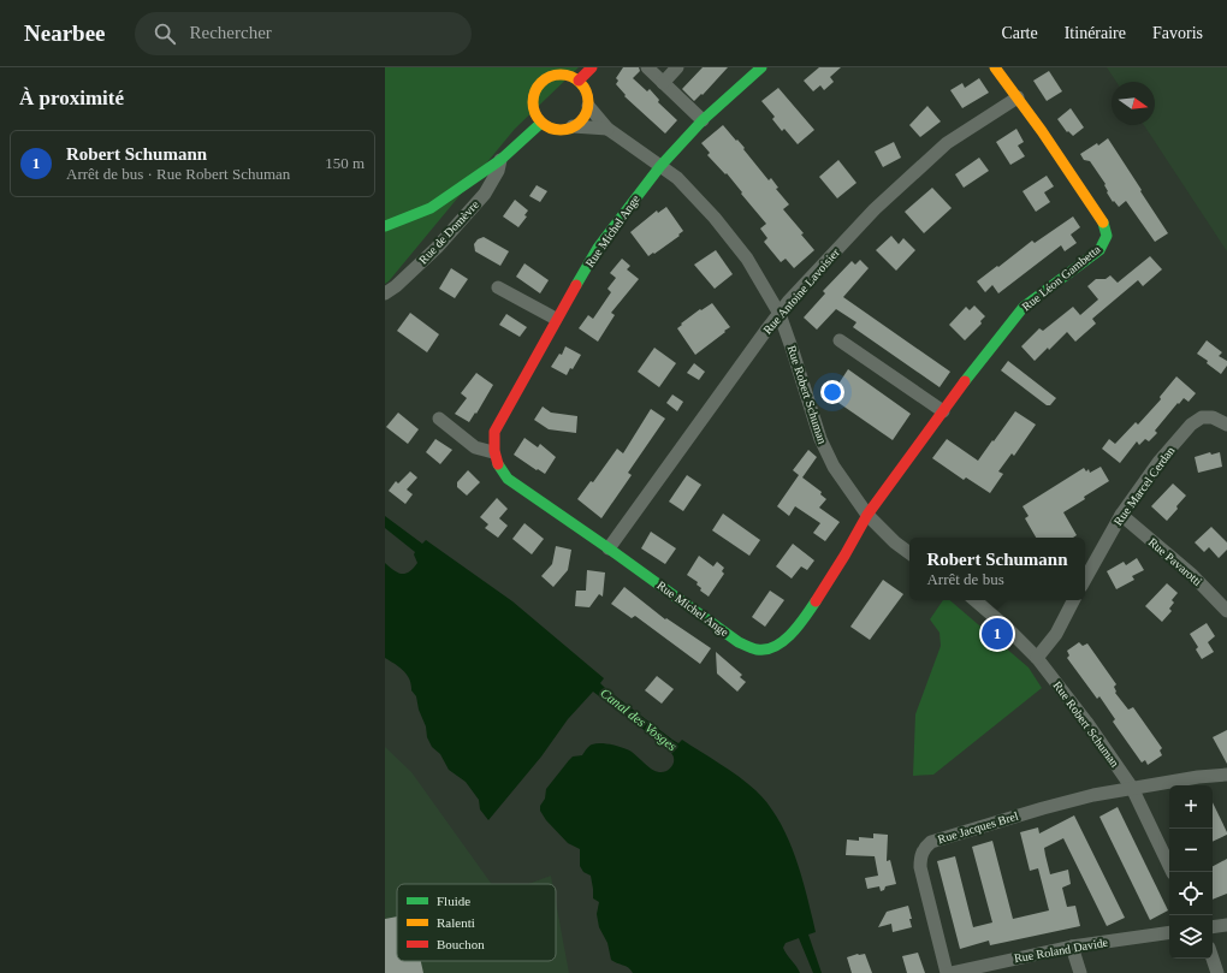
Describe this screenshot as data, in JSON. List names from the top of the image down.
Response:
{
  "streets": {
    "street": [
      "Rue Michel Ange",
      "Rue de Domèvre",
      "Rue Léon Gambetta",
      "Rue Antoine Lavoisier",
      "Rue Robert Schuman",
      "Rue Marcel Cerdan",
      "Rue Pavarotti",
      "Rue Jacques Brel",
      "Rue Roland Davide"
    ]
  },
  "crossings": [
    ["Rue Michel Ange", "Rue Léon Gambetta"],
    ["Rue Michel Ange", "Rue Antoine Lavoisier"],
    ["Rue Michel Ange", "Rue Robert Schuman"],
    ["Rue de Domèvre", "Rue Robert Schuman"],
    ["Rue Léon Gambetta", "Rue Antoine Lavoisier"],
    ["Rue Léon Gambetta", "Rue Robert Schuman"],
    ["Rue Antoine Lavoisier", "Rue Robert Schuman"],
    ["Rue Robert Schuman", "Rue Jacques Brel"],
    ["Rue Marcel Cerdan", "Rue Pavarotti"],
    ["Rue Jacques Brel", "Rue Roland Davide"]
  ],
  "water": ["Canal des Vosges"],
  "legend": ["Fluide", "Ralenti", "Bouchon"],
  "north": "right",
  "page": {
    "header": "Nearbee",
    "search": "Rechercher",
    "nav": ["Carte", "Itinéraire", "Favoris"],
    "heading": "À proximité",
    "list": [
      {
        "mark": "1",
        "name": "Robert Schumann",
        "note": "Arrêt de bus · Rue Robert Schuman",
        "value": "150 m"
      }
    ],
    "popup": ["Robert Schumann", "Arrêt de bus"],
    "pins": "1",
    "map_buttons": ["+", "−"]
  }
}
